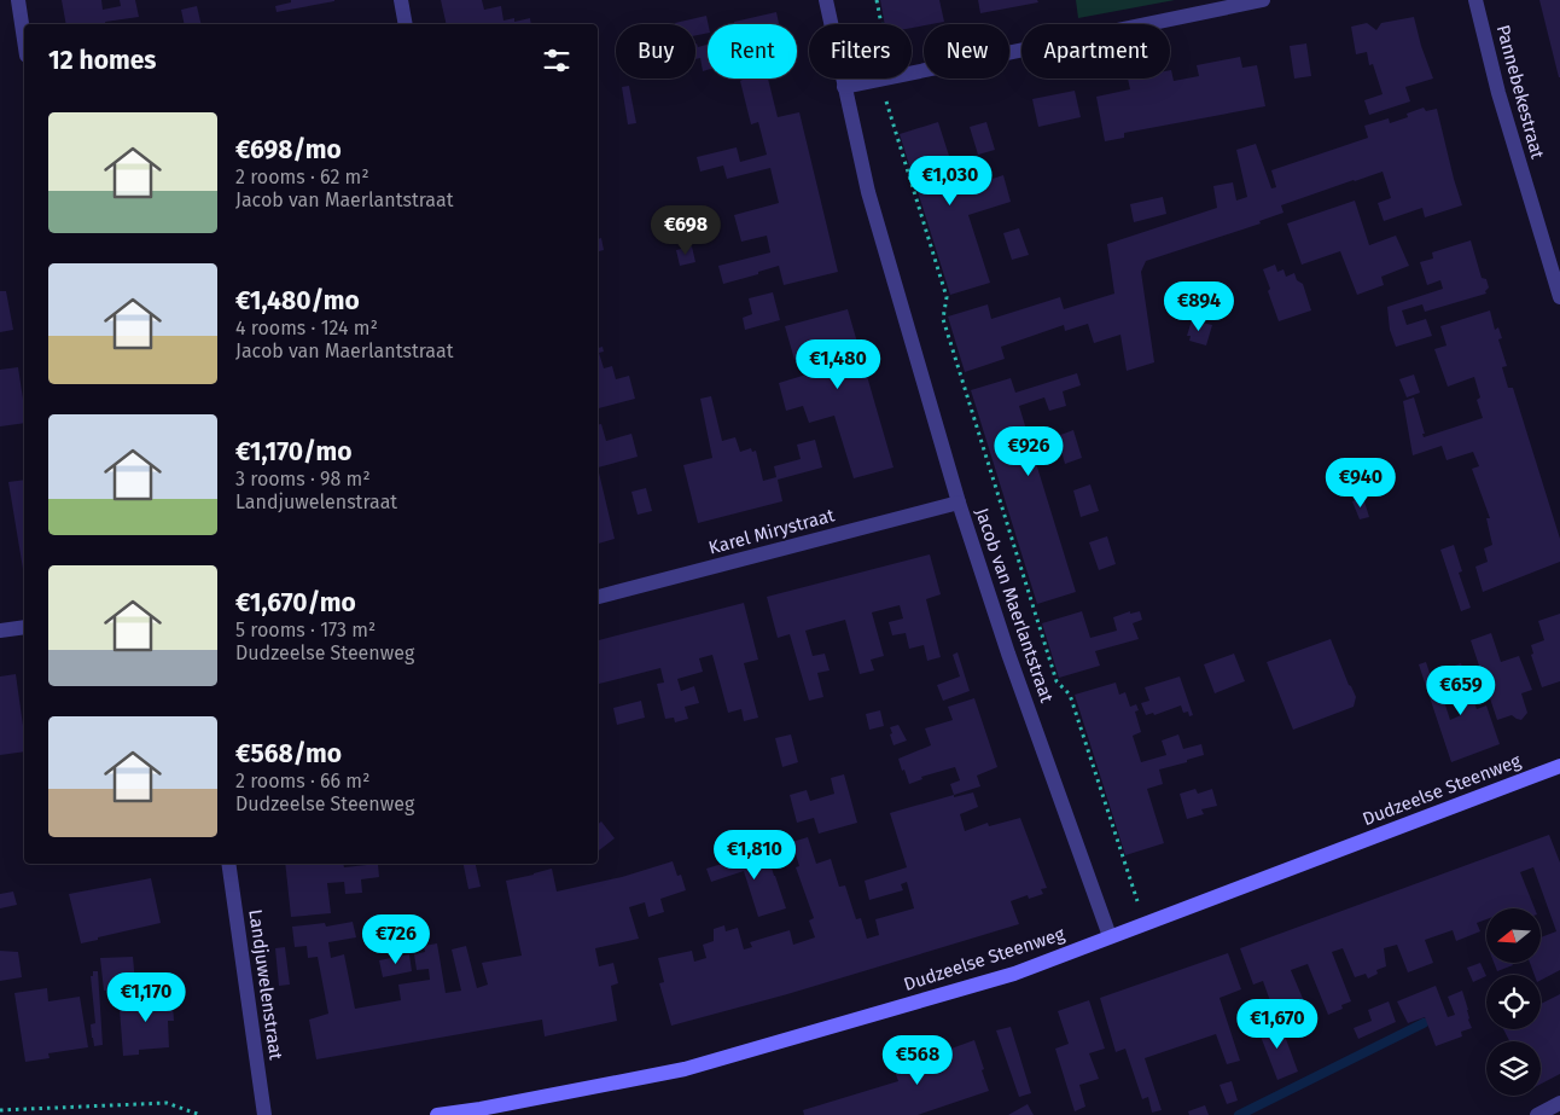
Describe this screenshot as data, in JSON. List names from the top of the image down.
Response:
{
  "streets": {
    "main road": ["Dudzeelse Steenweg"],
    "street": [
      "Pannebekestraat",
      "Karel Mirystraat",
      "Jacob van Maerlantstraat",
      "Landjuwelenstraat"
    ]
  },
  "crossings": [
    ["Karel Mirystraat", "Jacob van Maerlantstraat"],
    ["Jacob van Maerlantstraat", "Dudzeelse Steenweg"]
  ],
  "north": "left",
  "page": {
    "chip": [
      "Buy",
      "Rent",
      "Filters",
      "New",
      "Apartment"
    ],
    "heading": "12 homes",
    "list": [
      {
        "name": "€698/mo",
        "note": "2 rooms · 62 m² · Jacob van Maerlantstraat"
      },
      {
        "name": "€1,480/mo",
        "note": "4 rooms · 124 m² · Jacob van Maerlantstraat"
      },
      {
        "name": "€1,170/mo",
        "note": "3 rooms · 98 m² · Landjuwelenstraat"
      },
      {
        "name": "€1,670/mo",
        "note": "5 rooms · 173 m² · Dudzeelse Steenweg"
      },
      {
        "name": "€568/mo",
        "note": "2 rooms · 66 m² · Dudzeelse Steenweg"
      }
    ],
    "price": [
      "€1,030",
      "€698",
      "€894",
      "€1,480",
      "€926",
      "€940",
      "€659",
      "€1,810",
      "€726",
      "€1,170",
      "€1,670",
      "€568"
    ]
  }
}
